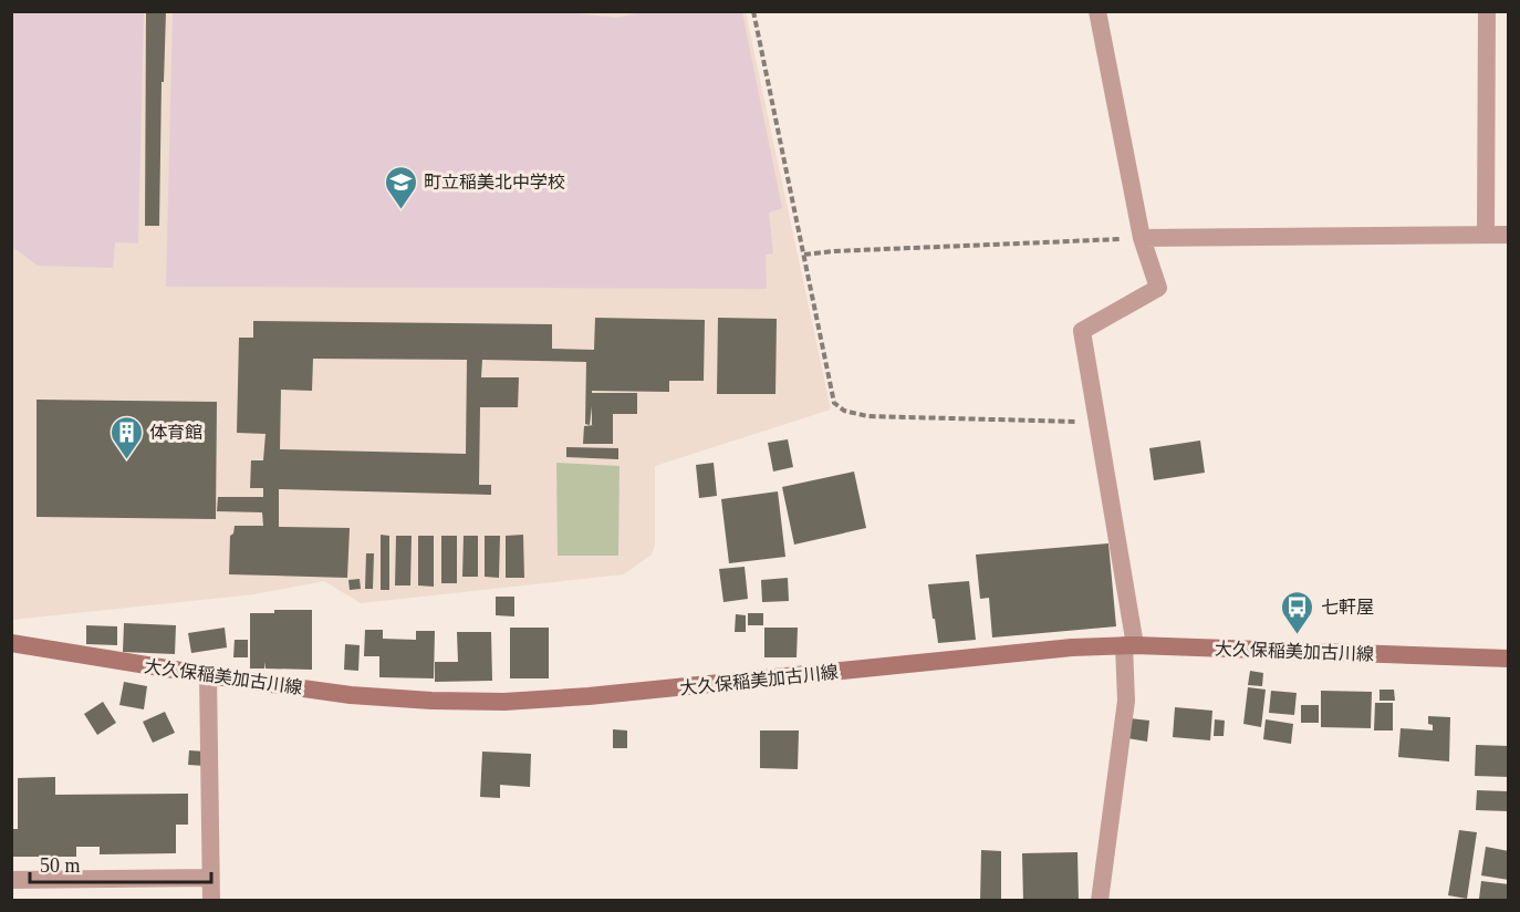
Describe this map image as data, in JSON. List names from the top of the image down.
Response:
{
  "streets": {
    "main road": ["大久保稲美加古川線"]
  },
  "places": {
    "school or university": ["町立稲美北中学校"],
    "building": ["体育館"],
    "bus stop": ["七軒屋"]
  },
  "scale_bar": "50 m"
}
